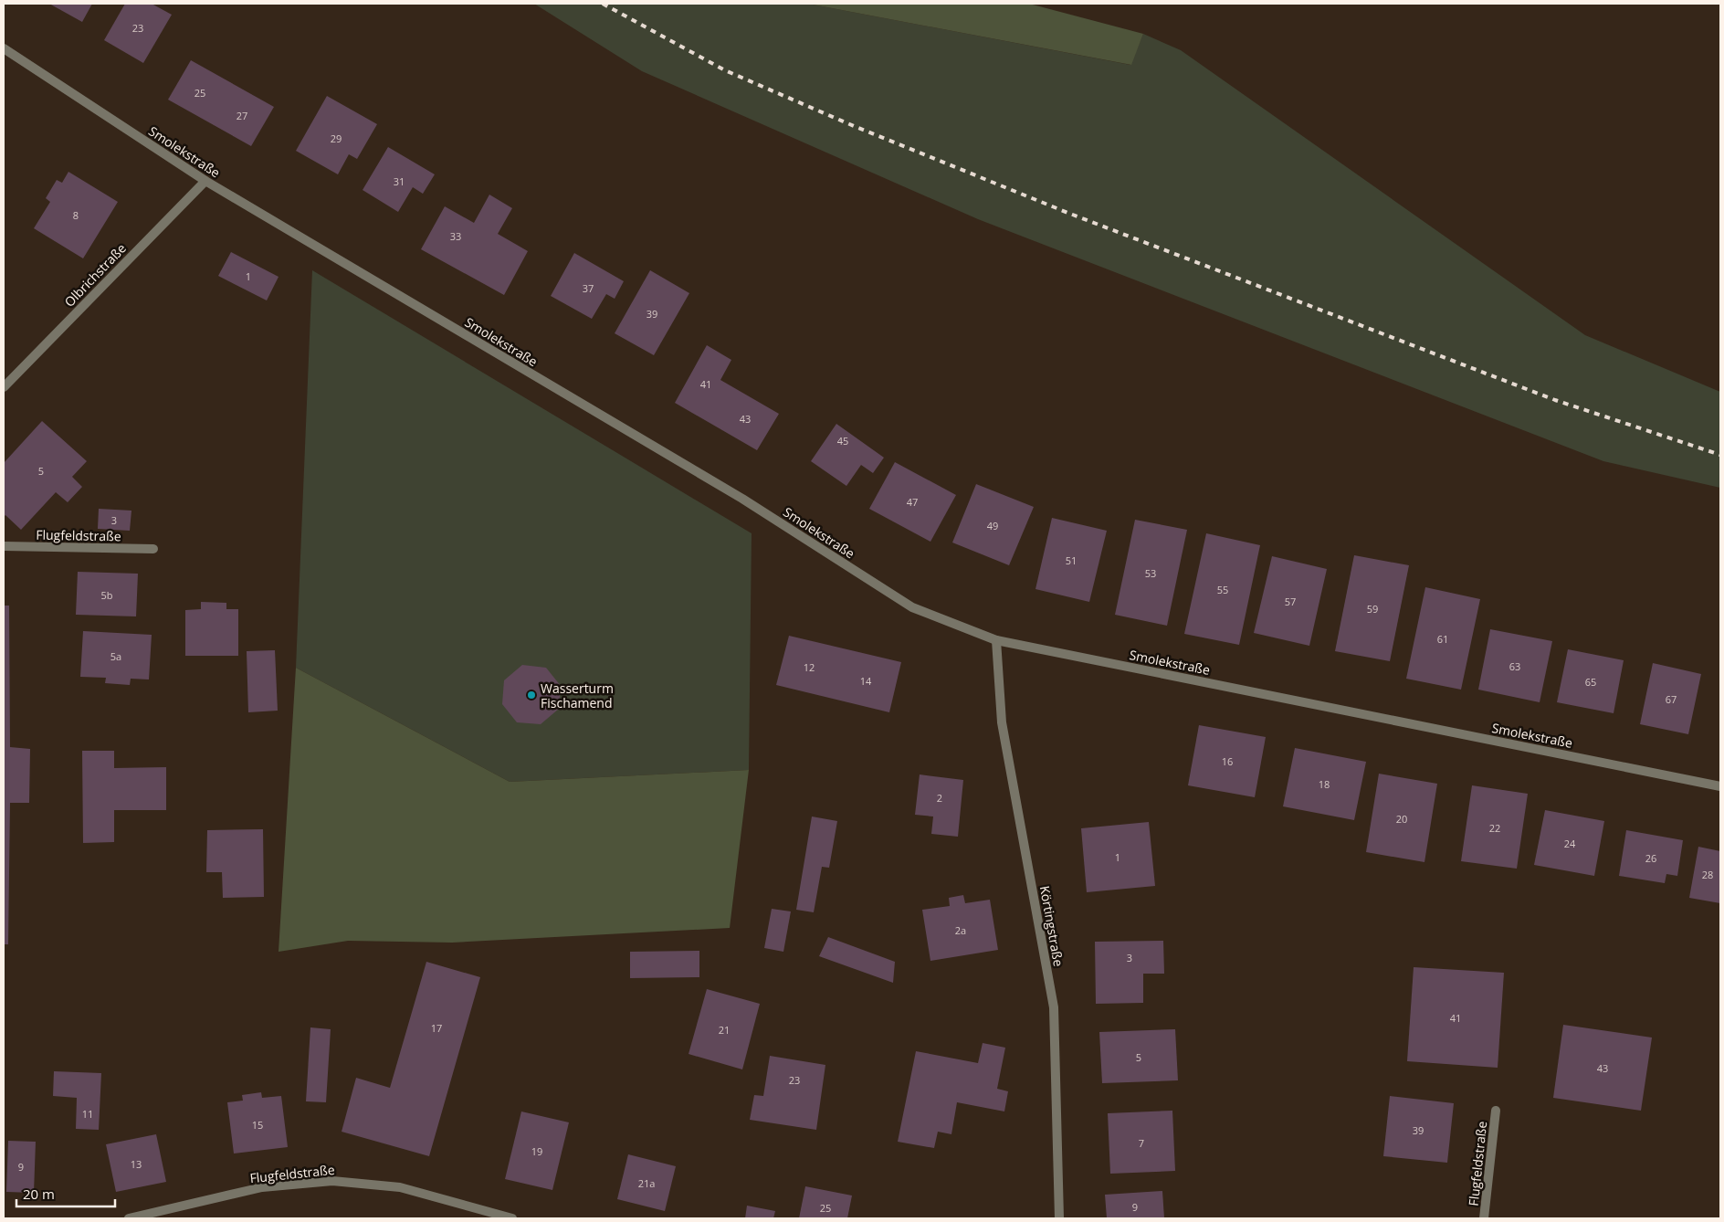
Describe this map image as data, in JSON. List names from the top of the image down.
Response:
{
  "streets": {
    "street": [
      "Smolekstraße",
      "Olbrichstraße",
      "Flugfeldstraße",
      "Körtingstraße"
    ]
  },
  "crossings": [
    ["Smolekstraße", "Olbrichstraße"],
    ["Smolekstraße", "Körtingstraße"]
  ],
  "places": ["Wasserturm Fischamend"],
  "house_numbers": [
    "23",
    "25",
    "27",
    "29",
    "31",
    "8",
    "33",
    "1",
    "37",
    "39",
    "41",
    "43",
    "45",
    "5",
    "47",
    "3",
    "49",
    "51",
    "53",
    "55",
    "5b",
    "57",
    "59",
    "61",
    "5a",
    "63",
    "12",
    "14",
    "65",
    "67",
    "16",
    "18",
    "2",
    "20",
    "22",
    "24",
    "1",
    "26",
    "28",
    "2a",
    "3",
    "41",
    "17",
    "21",
    "5",
    "43",
    "23",
    "11",
    "15",
    "39",
    "7",
    "19",
    "13",
    "9",
    "21a",
    "9",
    "25"
  ],
  "scale_bar": "20 m"
}
